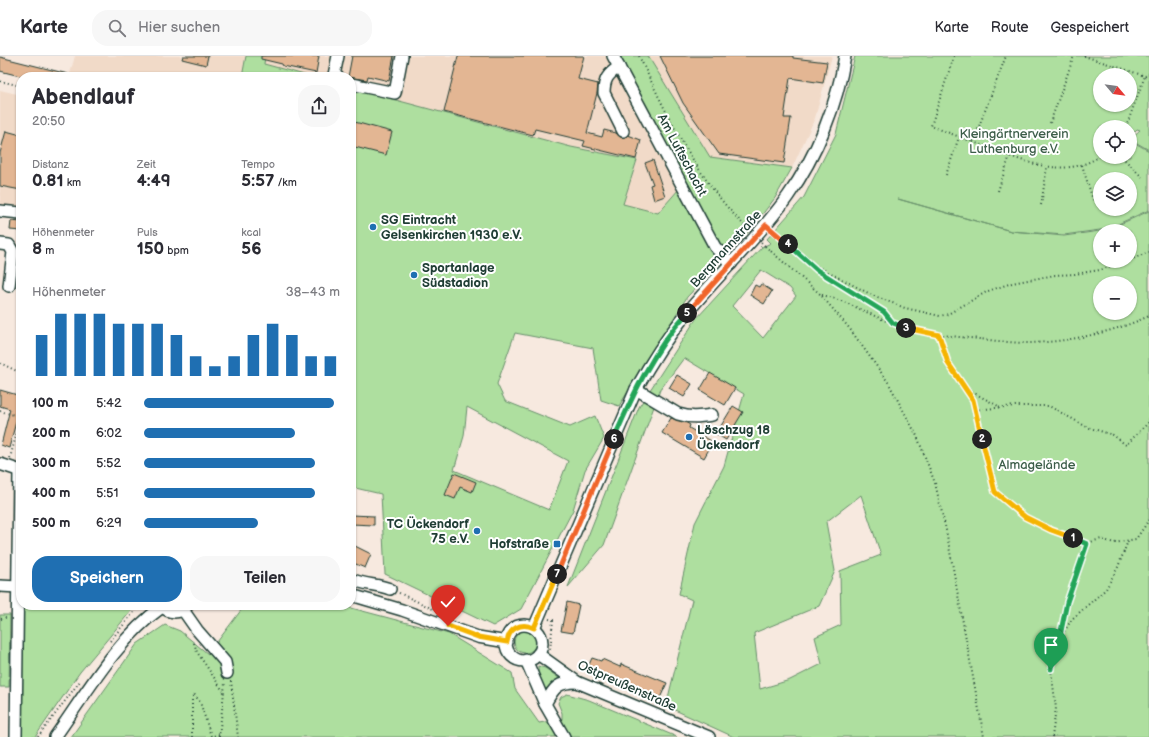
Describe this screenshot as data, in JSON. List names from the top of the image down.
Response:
{
  "streets": {
    "street": ["Am Luftschacht", "Bergmannstraße", "Ostpreußenstraße"]
  },
  "crossings": [
    ["Am Luftschacht", "Bergmannstraße"],
    ["Bergmannstraße", "Ostpreußenstraße"]
  ],
  "parks": ["Kleingärtnerverein Luthenburg e.V.", "Almagelände"],
  "places": {
    "other": [
      "SG Eintracht Gelsenkirchen 1930 e.V.",
      "Sportanlage Südstadion",
      "Löschzug 18 Ückendorf",
      "TC Ückendorf 75 e.V."
    ],
    "transit": ["Hofstraße"]
  },
  "north": "bottom right",
  "page": {
    "header": "Karte",
    "search": "Hier suchen",
    "nav": ["Karte", "Route", "Gespeichert"],
    "map_buttons": ["+", "−"],
    "heading": ["Abendlauf", "20:50"],
    "stats": [
      ["Distanz", "0.81 km"],
      ["Zeit", "4:49"],
      ["Tempo", "5:57 /km"],
      ["Höhenmeter", "8 m"],
      ["Puls", "150 bpm"],
      ["kcal", "56"]
    ],
    "pins": [
      "4",
      "5",
      "3",
      "2",
      "6",
      "1",
      "7"
    ],
    "chart": ["Höhenmeter", "38–43 m"],
    "list": [
      {
        "name": "100 m",
        "note": "5:42"
      },
      {
        "name": "200 m",
        "note": "6:02"
      },
      {
        "name": "300 m",
        "note": "5:52"
      },
      {
        "name": "400 m",
        "note": "5:51"
      },
      {
        "name": "500 m",
        "note": "6:29"
      }
    ],
    "buttons": ["Speichern", "Teilen"]
  }
}
